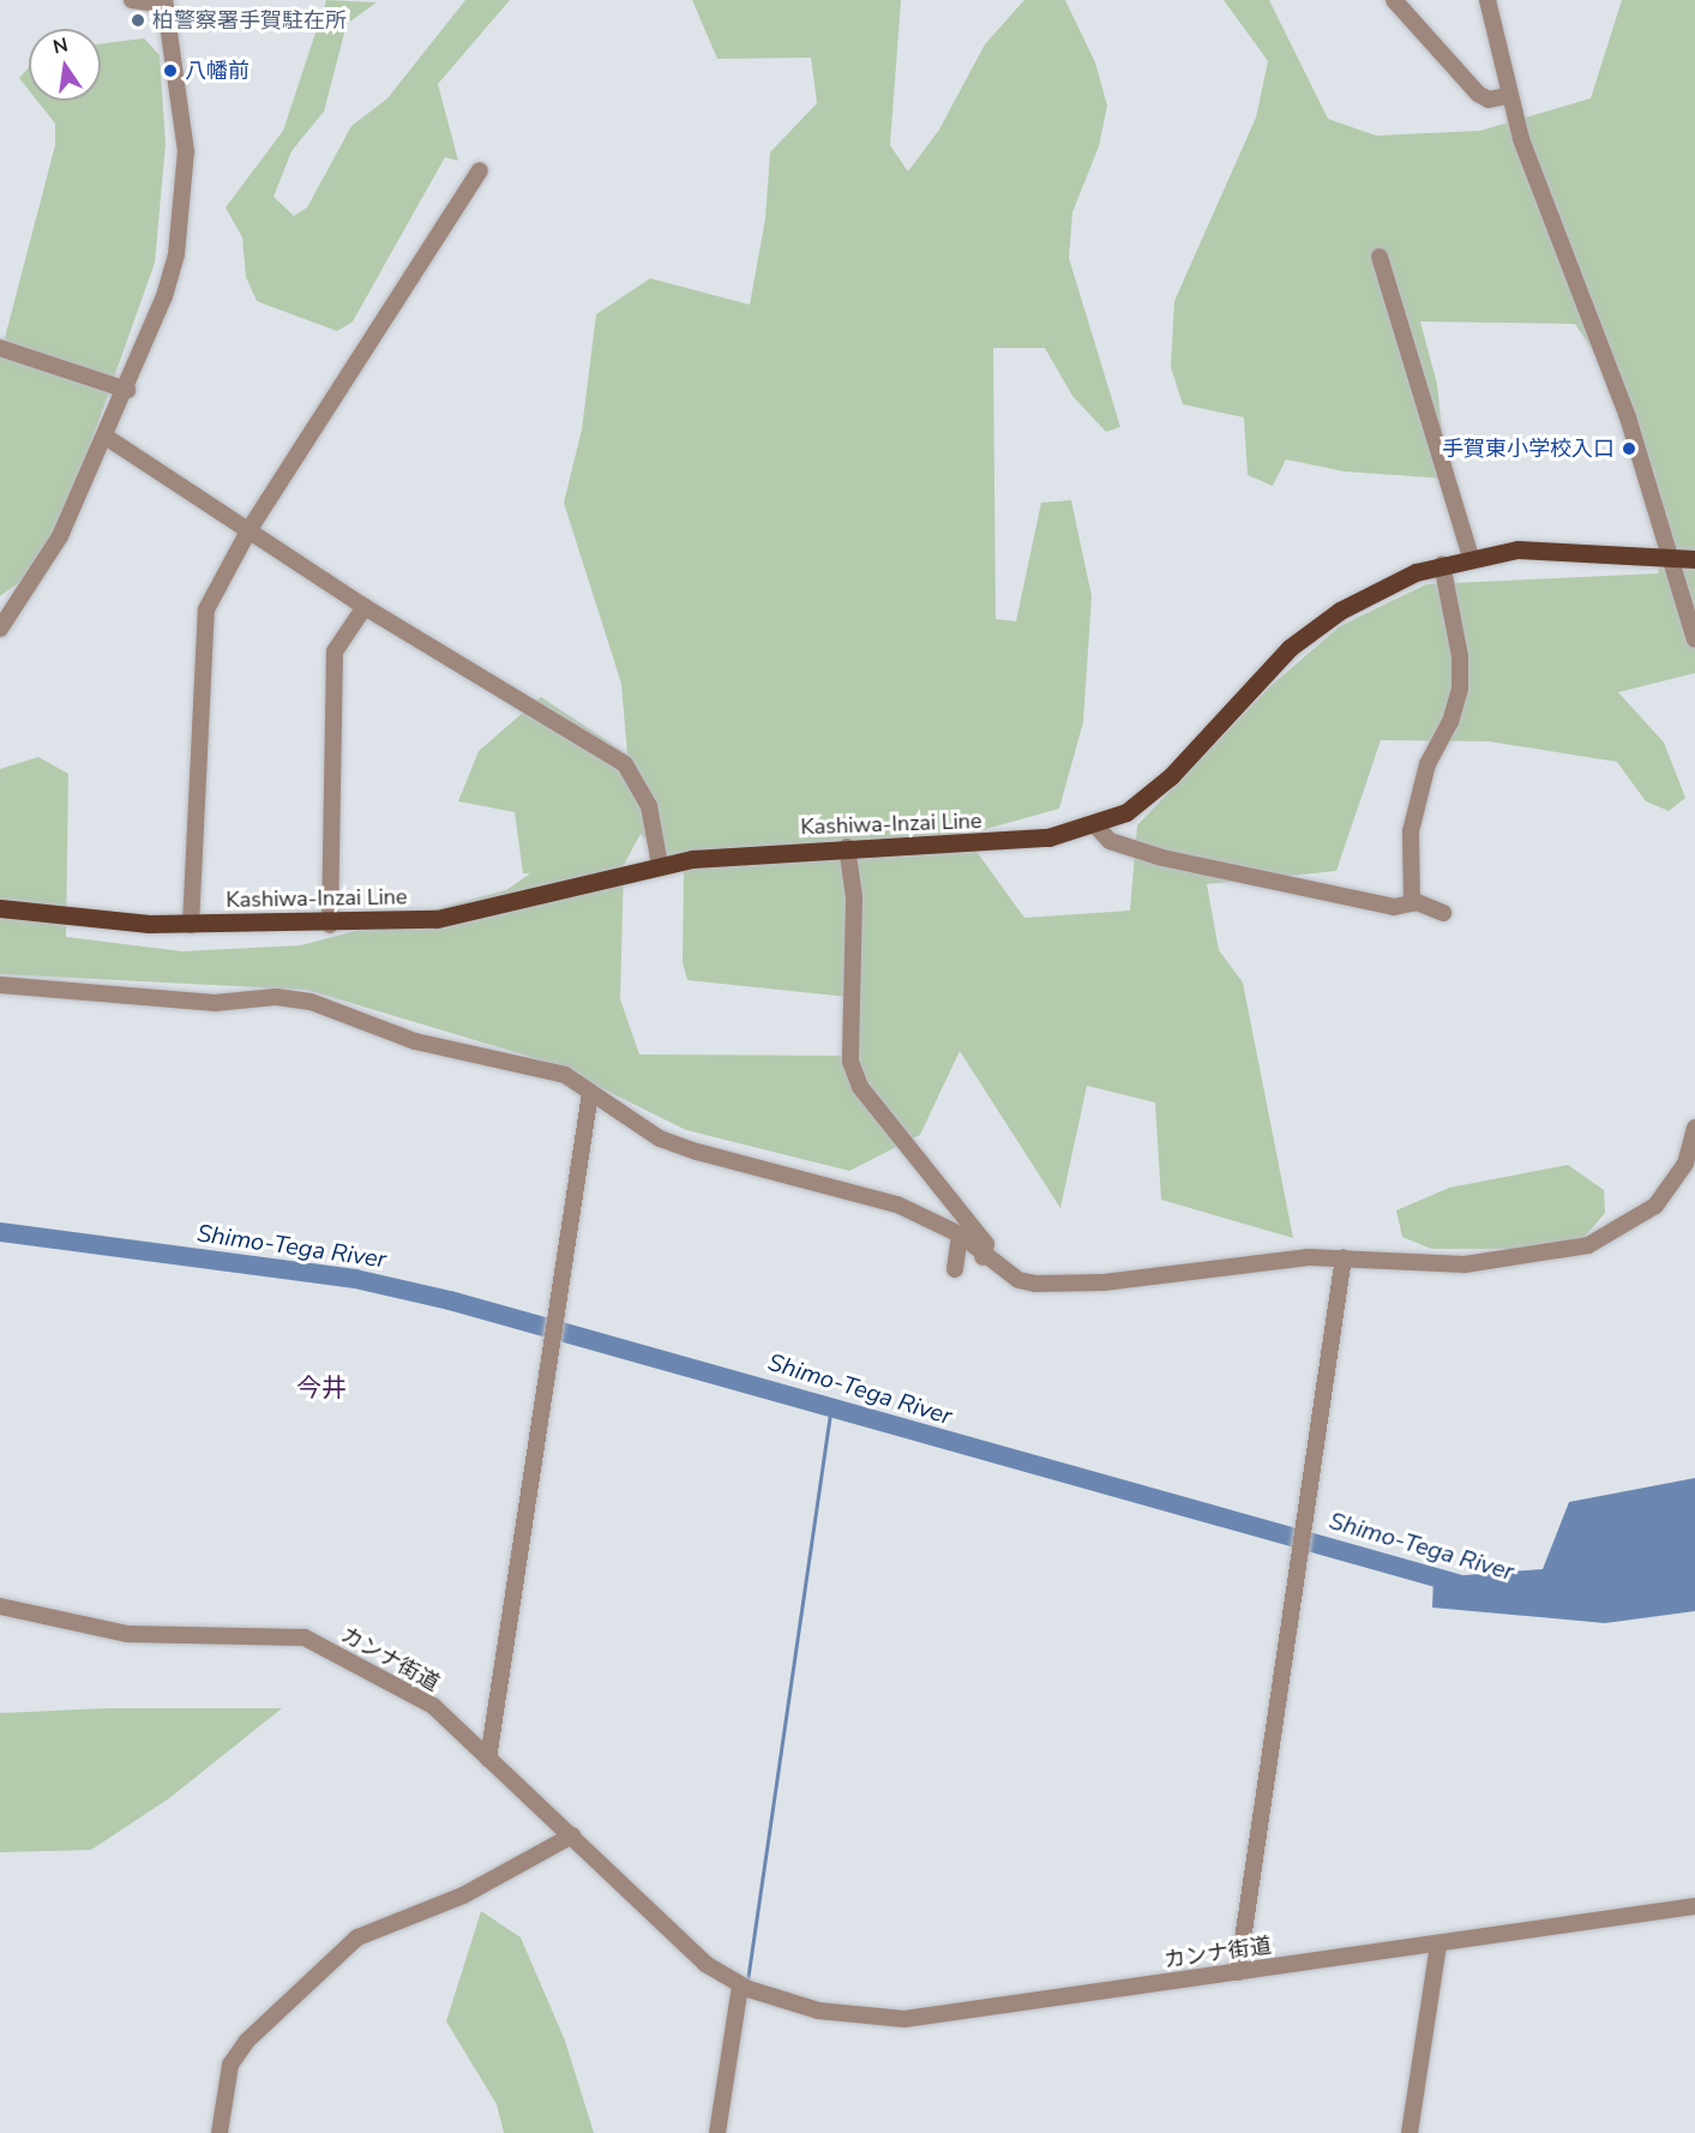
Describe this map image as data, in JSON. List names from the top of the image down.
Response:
{
  "streets": {
    "main road": ["Kashiwa-Inzai Line"],
    "street": ["カンナ街道"]
  },
  "districts": ["今井"],
  "water": ["Shimo-Tega River"],
  "places": ["柏警察署手賀駐在所", "八幡前", "手賀東小学校入口"],
  "north": "top"
}
